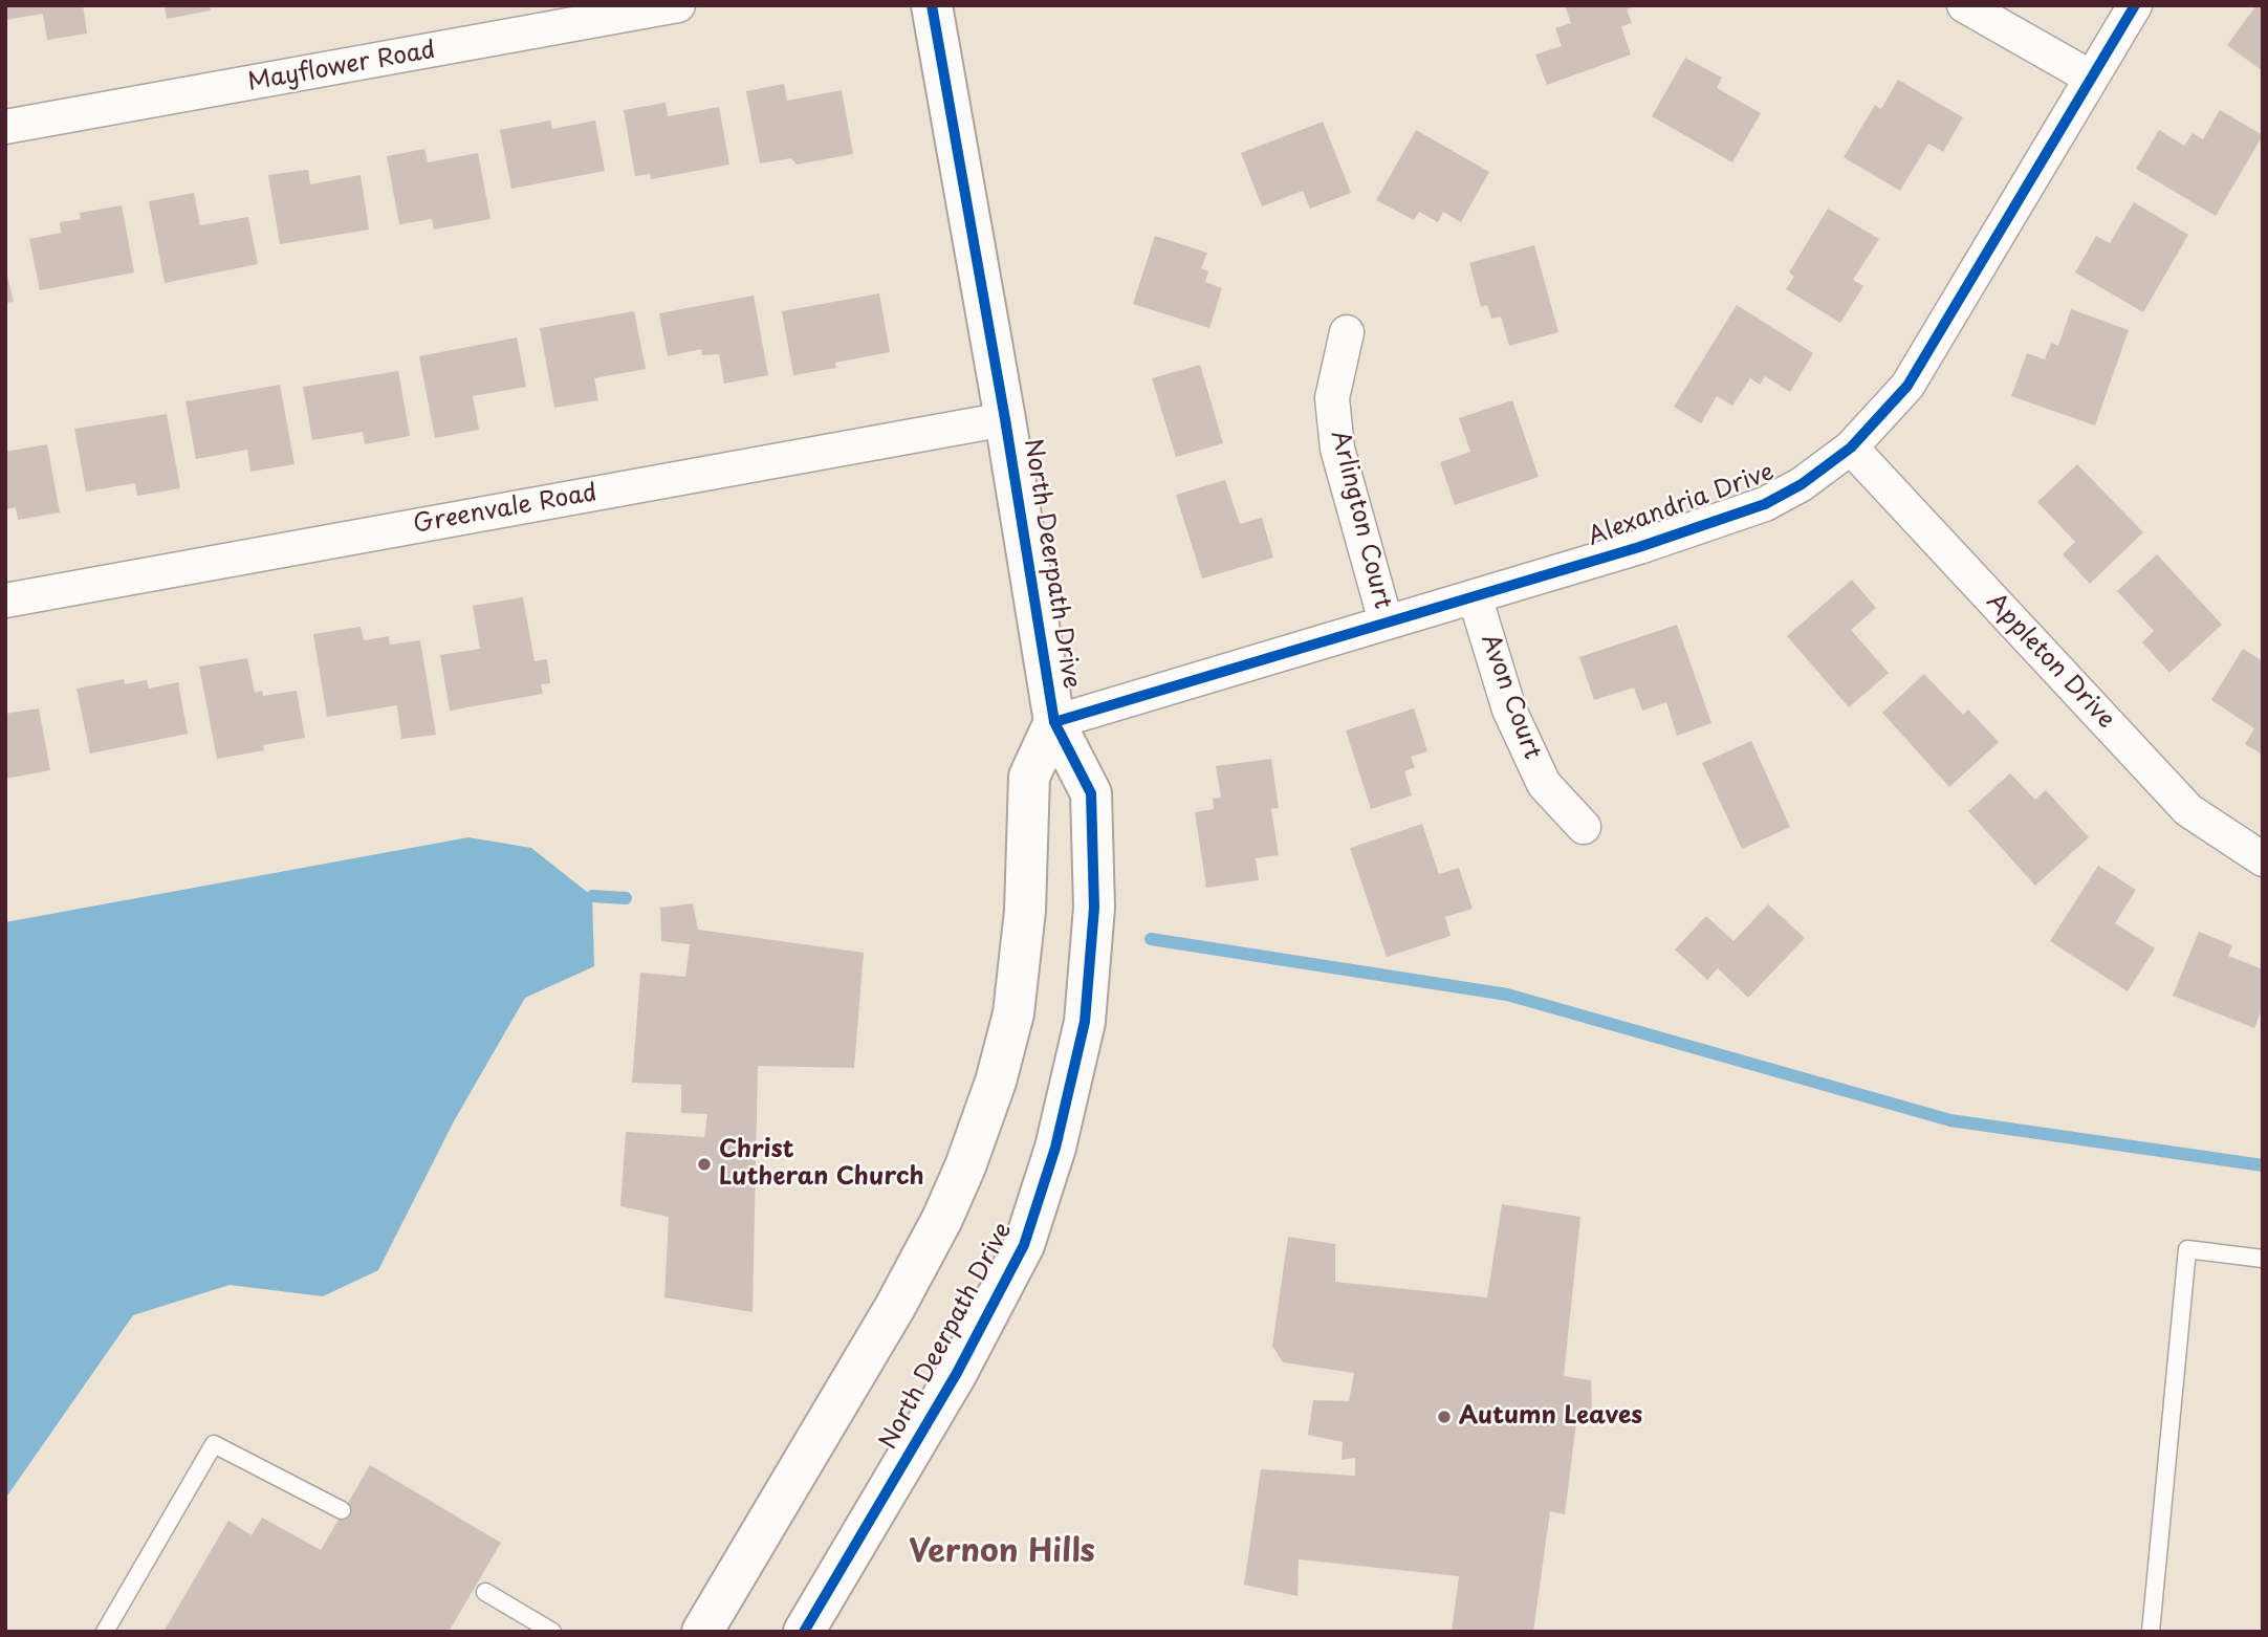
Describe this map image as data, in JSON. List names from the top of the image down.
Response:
{
  "streets": {
    "street": [
      "Mayflower Road",
      "Alexandria Drive",
      "Greenvale Road",
      "Arlington Court",
      "North Deerpath Drive",
      "Appleton Drive",
      "Avon Court"
    ]
  },
  "crossings": [
    ["Alexandria Drive", "Arlington Court"],
    ["Alexandria Drive", "North Deerpath Drive"],
    ["Alexandria Drive", "Appleton Drive"],
    ["Alexandria Drive", "Avon Court"],
    ["Greenvale Road", "North Deerpath Drive"]
  ],
  "districts": ["Vernon Hills"],
  "places": ["Christ Lutheran Church", "Autumn Leaves"]
}
